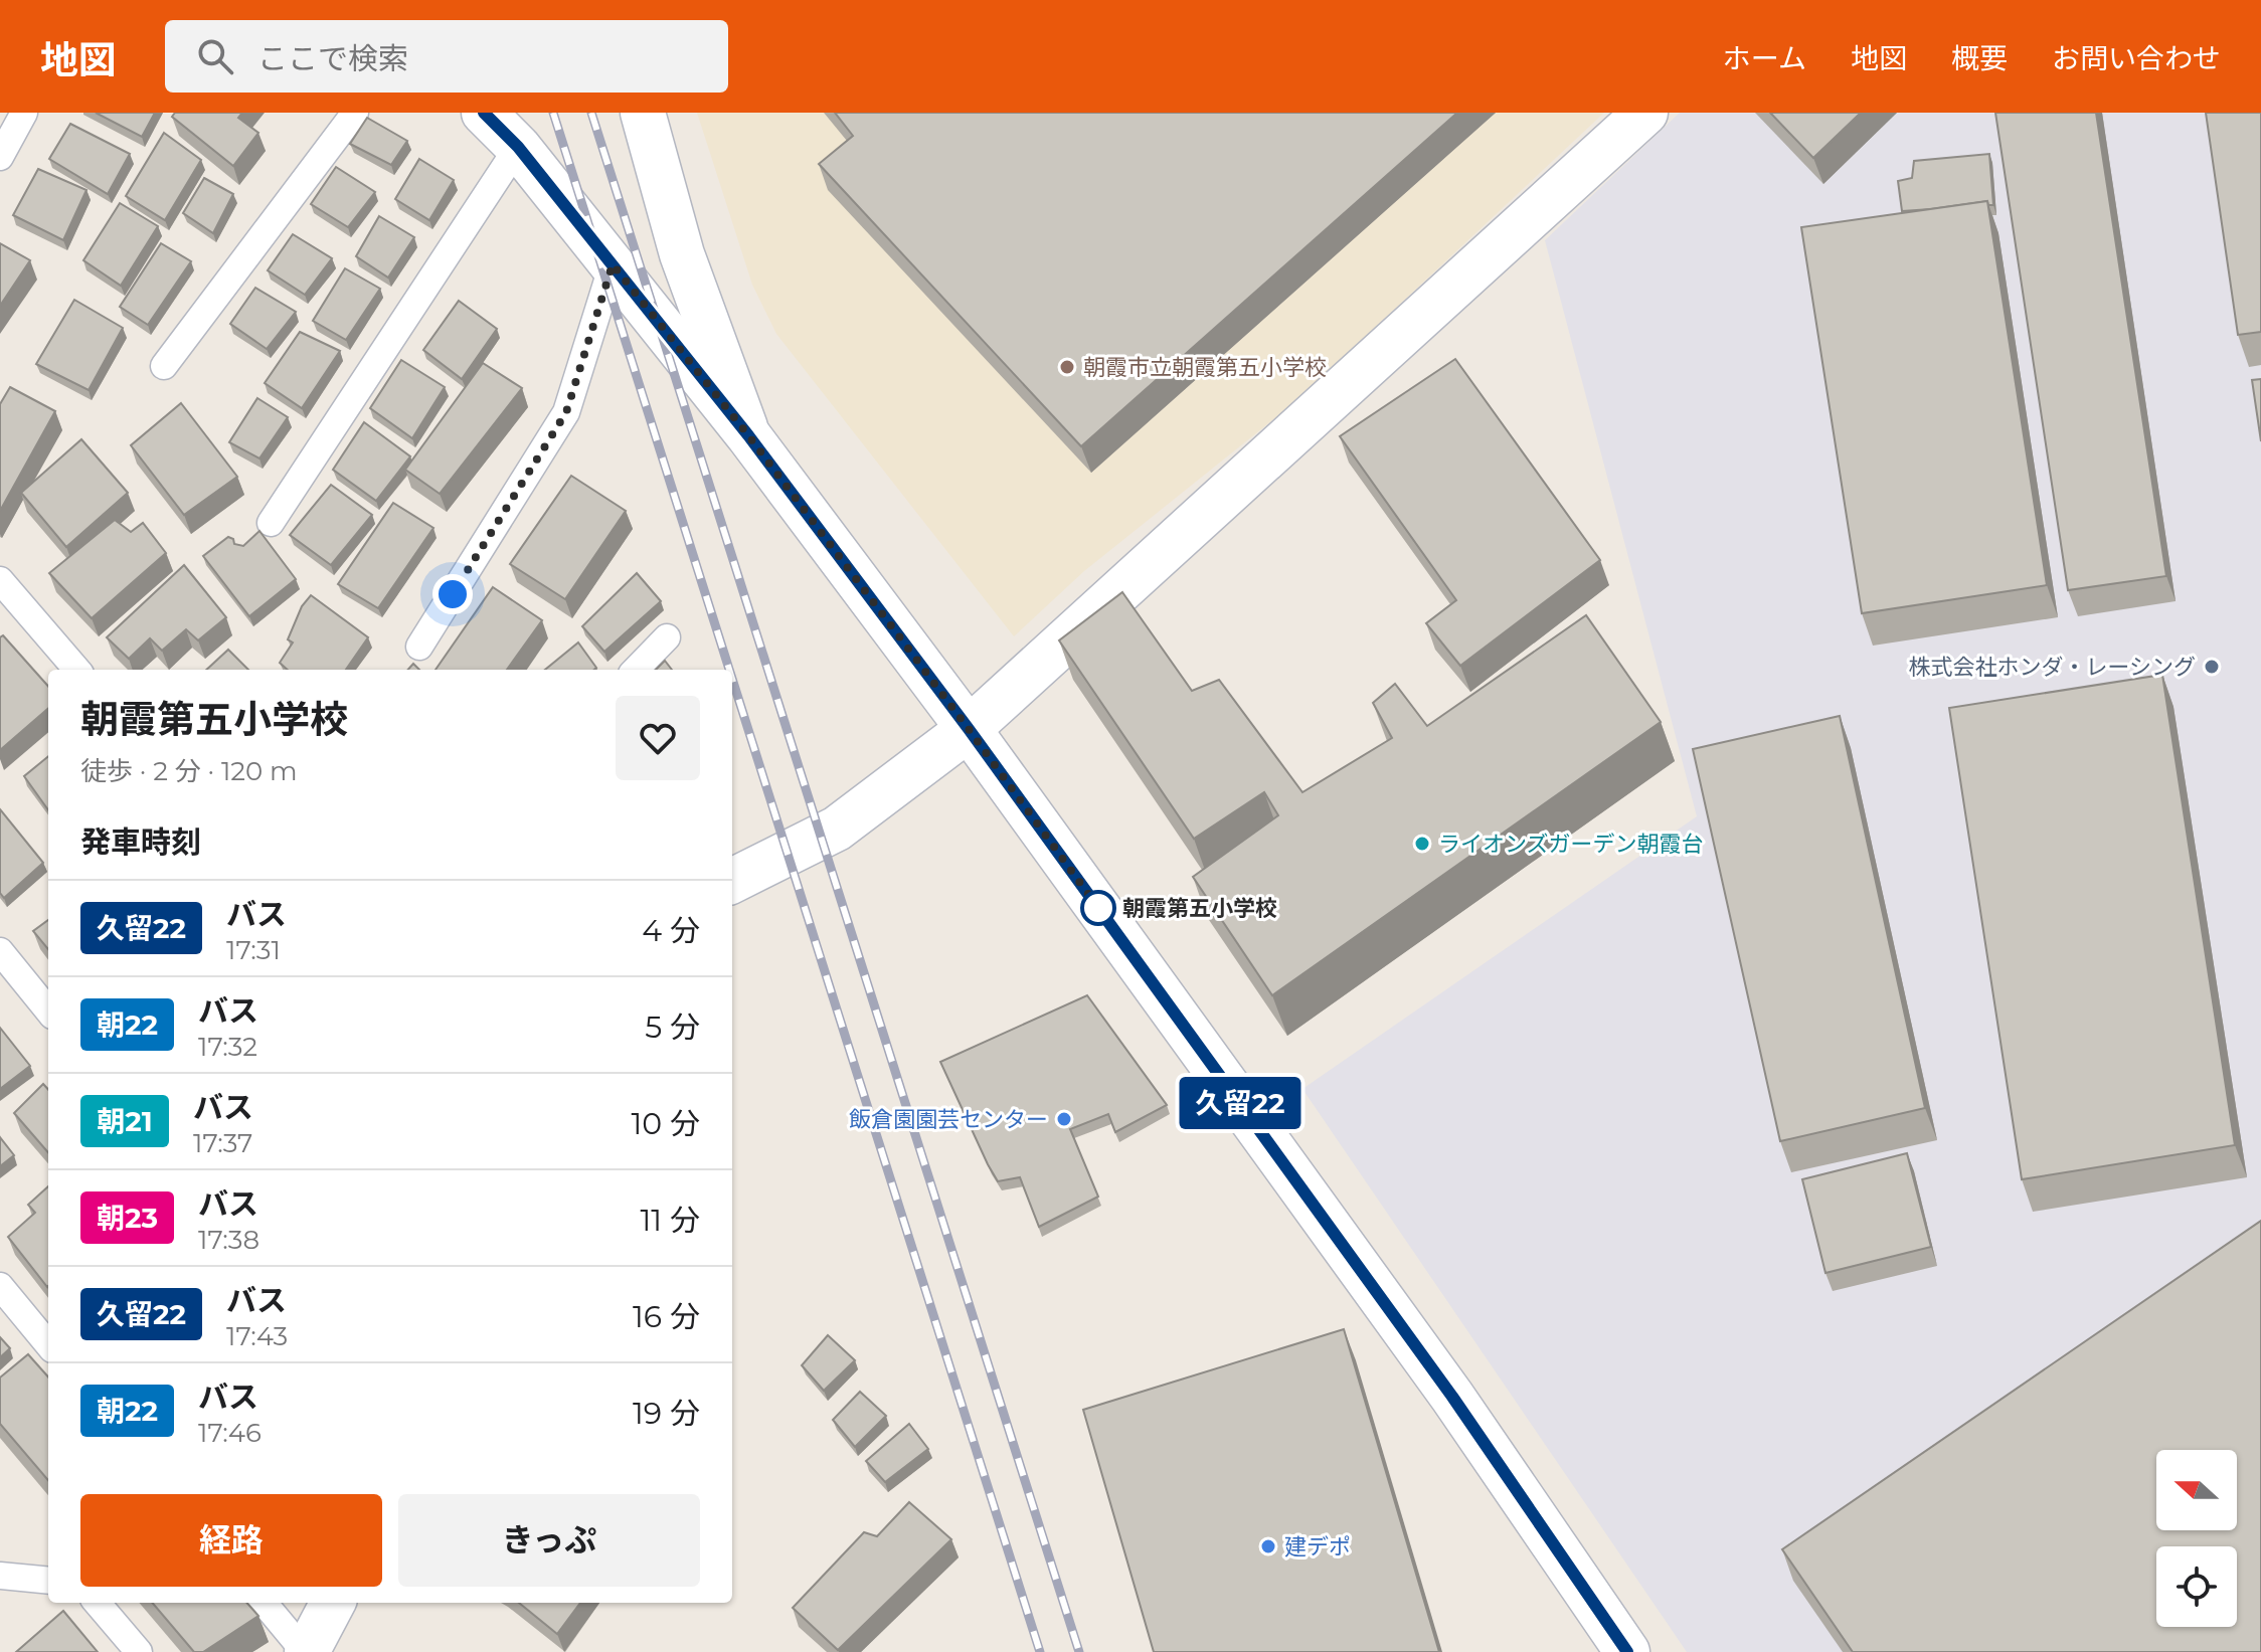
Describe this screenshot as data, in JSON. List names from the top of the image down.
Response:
{
  "places": [
    "朝霞市立朝霞第五小学校",
    "株式会社ホンダ・レーシング",
    "ライオンズガーデン朝霞台",
    "朝霞第五小学校",
    "飯倉園園芸センター",
    "建デポ"
  ],
  "lines": ["bus line 久留22"],
  "north": "left",
  "page": {
    "header": "地図",
    "search": "ここで検索",
    "nav": [
      "ホーム",
      "地図",
      "概要",
      "お問い合わせ"
    ],
    "on_map": "久留22",
    "heading": [
      ["朝霞第五小学校", "徒歩 · 2 分 · 120 m"],
      "発車時刻"
    ],
    "list": [
      {
        "mark": "久留22",
        "name": "バス",
        "note": "17:31",
        "value": "4 分"
      },
      {
        "mark": "朝22",
        "name": "バス",
        "note": "17:32",
        "value": "5 分"
      },
      {
        "mark": "朝21",
        "name": "バス",
        "note": "17:37",
        "value": "10 分"
      },
      {
        "mark": "朝23",
        "name": "バス",
        "note": "17:38",
        "value": "11 分"
      },
      {
        "mark": "久留22",
        "name": "バス",
        "note": "17:43",
        "value": "16 分"
      },
      {
        "mark": "朝22",
        "name": "バス",
        "note": "17:46",
        "value": "19 分"
      }
    ],
    "buttons": ["経路", "きっぷ"]
  }
}
